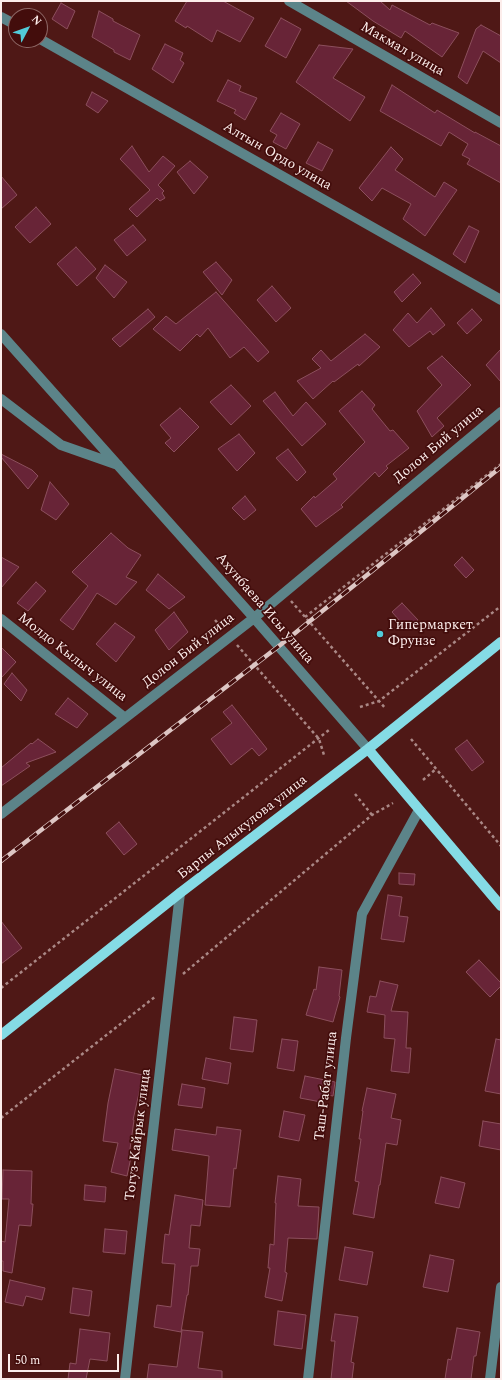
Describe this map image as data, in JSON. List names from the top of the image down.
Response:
{
  "streets": {
    "main road": ["Ахунбаева Исы улица", "Барпы Алыкулова улица"],
    "street": [
      "Макмал улица",
      "Алтын Ордо улица",
      "Долон Бий улица",
      "Молдо Кылыч улица",
      "Таш-Рабат улица",
      "Тогуз-Кайрык улица"
    ]
  },
  "crossings": [
    ["Долон Бий улица", "Ахунбаева Исы улица"],
    ["Долон Бий улица", "Молдо Кылыч улица"],
    ["Ахунбаева Исы улица", "Барпы Алыкулова улица"],
    ["Ахунбаева Исы улица", "Таш-Рабат улица"],
    ["Барпы Алыкулова улица", "Тогуз-Кайрык улица"]
  ],
  "places": ["Гипермаркет Фрунзе"],
  "scale_bar": "50 m",
  "north": "top right"
}
